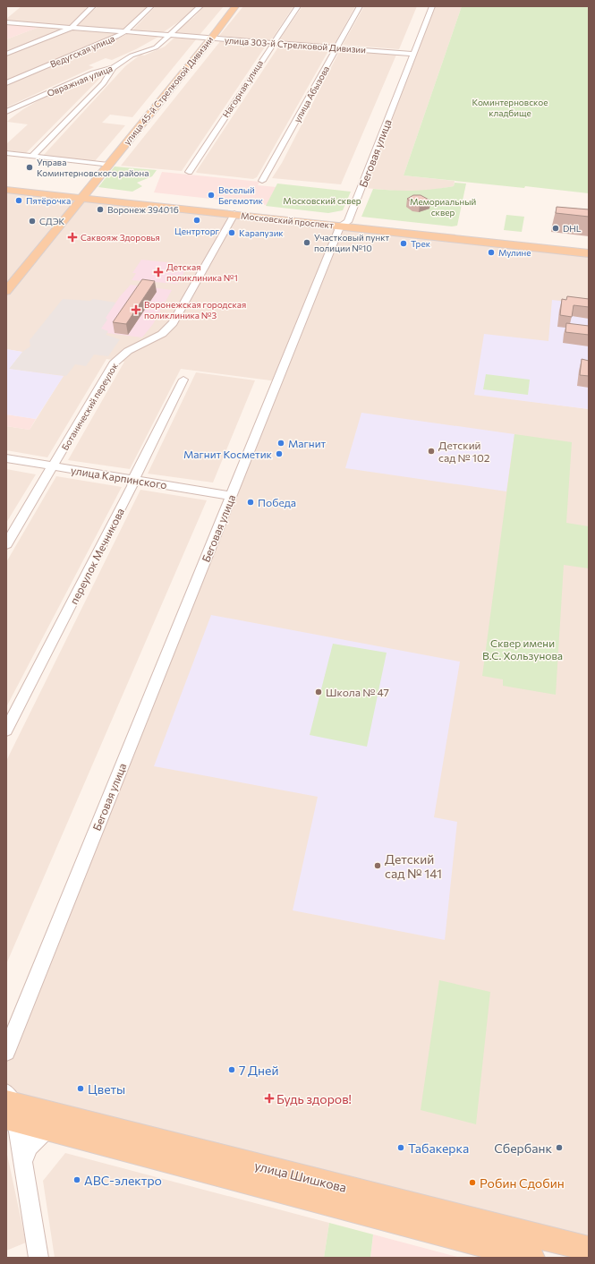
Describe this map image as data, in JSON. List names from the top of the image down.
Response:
{
  "streets": {
    "main road": ["улица 45-й Стрелковой Дивизии", "Московский проспект", "улица Шишкова"],
    "street": [
      "улица 303-й Стрелковой Дивизии",
      "Ведугская улица",
      "Овражная улица",
      "Нагорная улица",
      "улица Абызова",
      "Беговая улица",
      "Ботанический переулок",
      "улица Карпинского",
      "переулок Мечникова"
    ]
  },
  "crossings": [
    ["улица 303-й Стрелковой Дивизии", "Ведугская улица"],
    ["улица 303-й Стрелковой Дивизии", "Овражная улица"],
    ["улица 303-й Стрелковой Дивизии", "Нагорная улица"],
    ["улица 303-й Стрелковой Дивизии", "улица 45-й Стрелковой Дивизии"],
    ["улица 303-й Стрелковой Дивизии", "улица Абызова"],
    ["улица 303-й Стрелковой Дивизии", "Беговая улица"],
    ["улица 45-й Стрелковой Дивизии", "Московский проспект"],
    ["Беговая улица", "Московский проспект"],
    ["Беговая улица", "улица Карпинского"],
    ["Московский проспект", "Ботанический переулок"],
    ["Ботанический переулок", "улица Карпинского"],
    ["улица Карпинского", "переулок Мечникова"]
  ],
  "parks": [
    "Коминтерновское кладбище",
    "Московский сквер",
    "Мемориальный сквер",
    "Сквер имени В.С. Хользунова"
  ],
  "places": {
    "other": [
      "Управа Коминтерновского района",
      "Веселый Бегемотик",
      "Пятёрочка",
      "Воронеж 394016",
      "Центрторг",
      "СДЭК",
      "DHL",
      "Карапузик",
      "Участковый пункт полиции №10",
      "Трек",
      "Мулине",
      "Магнит",
      "Детский сад № 102",
      "Магнит Косметик",
      "Победа",
      "Школа № 47",
      "Детский сад № 141",
      "7 Дней",
      "Цветы",
      "Табакерка",
      "Сбербанк",
      "АВС-электро",
      "Робин Сдобин"
    ],
    "health": [
      "Саквояж Здоровья",
      "Детская поликлиника №1",
      "Воронежская городская поликлиника №3",
      "Будь здоров!"
    ]
  }
}
